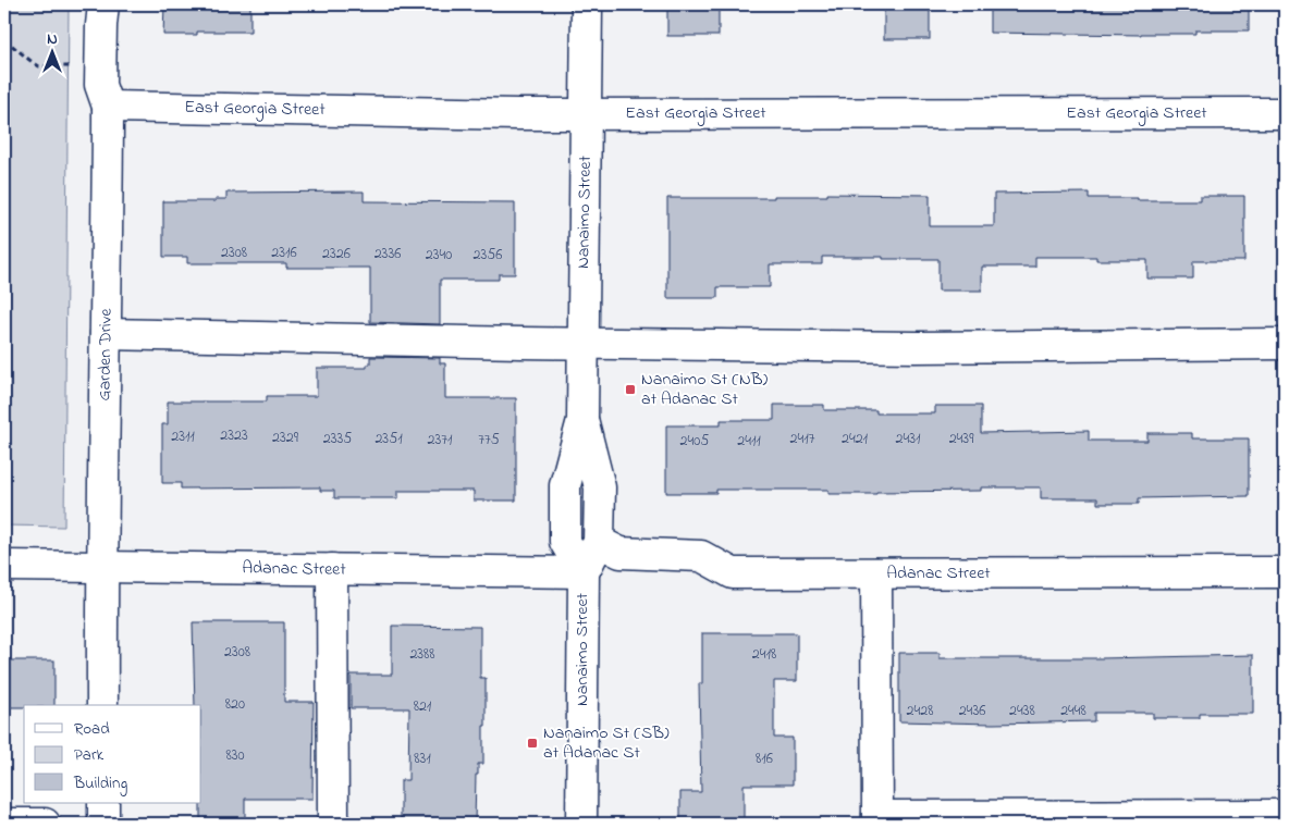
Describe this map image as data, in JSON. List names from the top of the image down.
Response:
{
  "streets": {
    "street": [
      "East Georgia Street",
      "Nanaimo Street",
      "Garden Drive",
      "Adanac Street"
    ]
  },
  "crossings": [
    ["East Georgia Street", "Nanaimo Street"],
    ["East Georgia Street", "Garden Drive"],
    ["Nanaimo Street", "Adanac Street"],
    ["Garden Drive", "Adanac Street"]
  ],
  "places": {
    "transit": ["Nanaimo St (NB) at Adanac St", "Nanaimo St (SB) at Adanac St"]
  },
  "house_numbers": [
    "2308",
    "2316",
    "2326",
    "2336",
    "2340",
    "2356",
    "2323",
    "2311",
    "2329",
    "2335",
    "2351",
    "2417",
    "2421",
    "2431",
    "2439",
    "2371",
    "775",
    "2405",
    "2411",
    "2308",
    "2388",
    "2418",
    "820",
    "821",
    "2428",
    "2436",
    "2438",
    "2448",
    "830",
    "831",
    "816"
  ],
  "legend": ["Road", "Park", "Building"],
  "north": "top"
}
